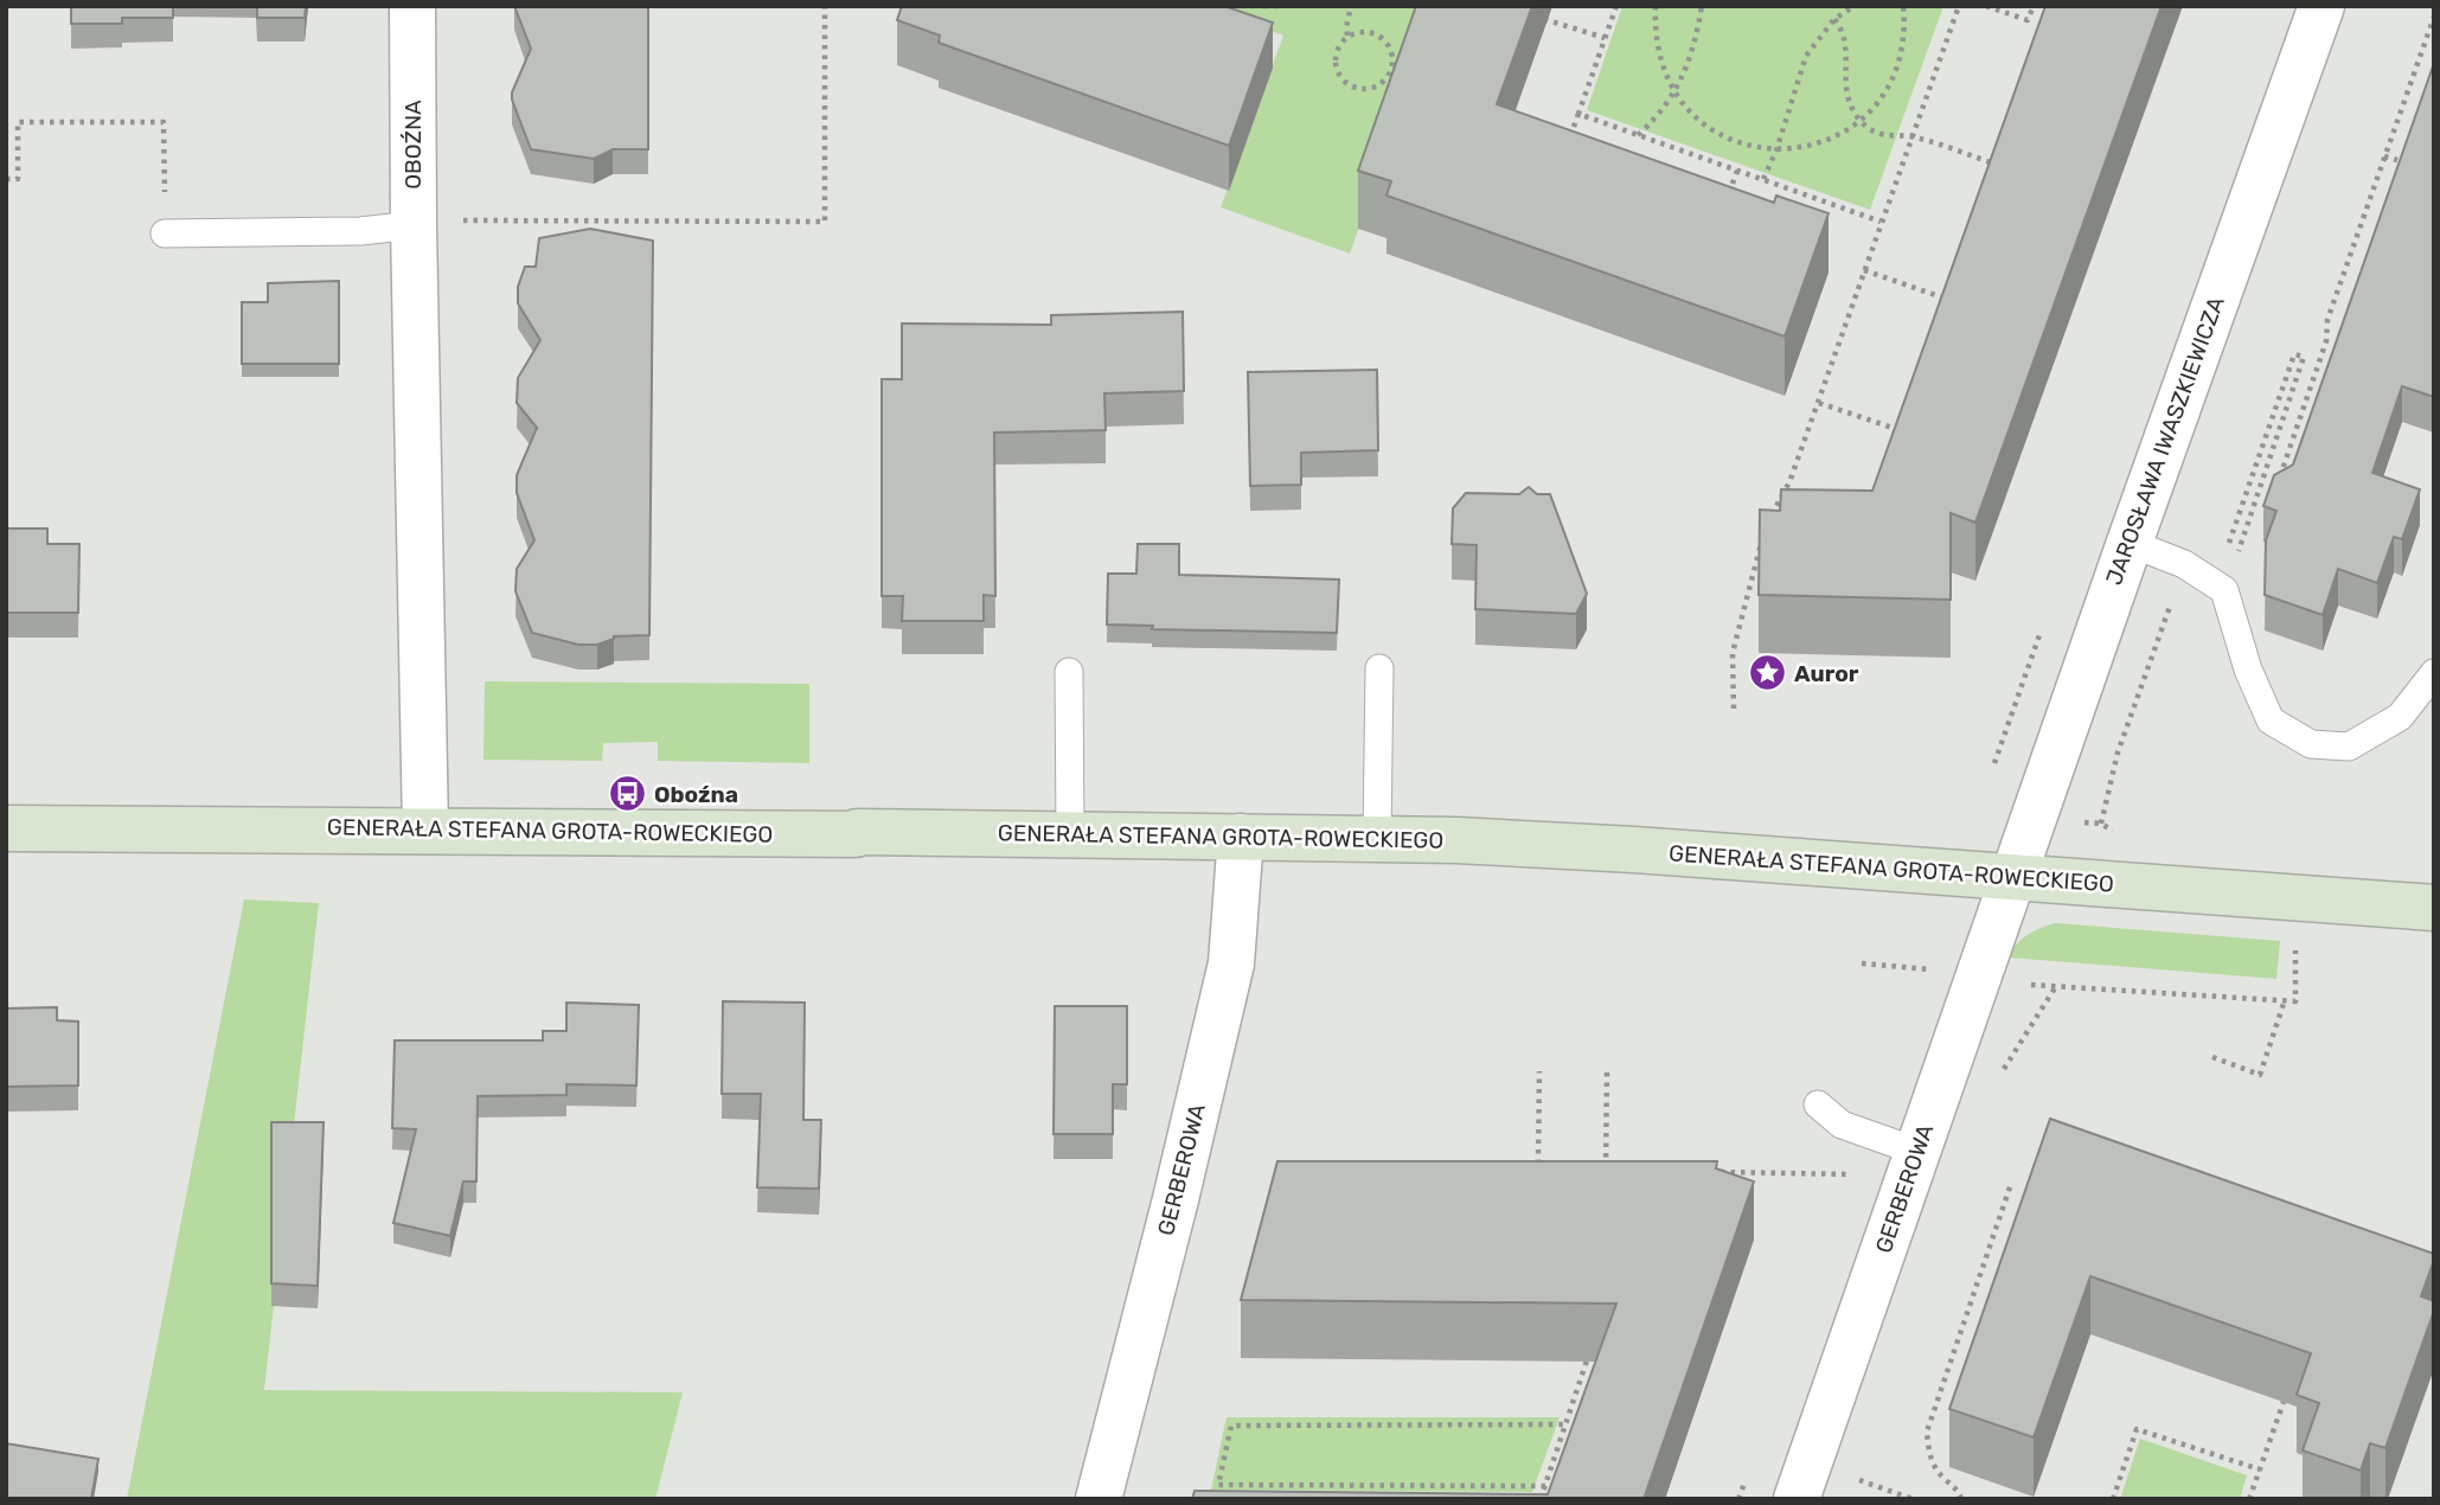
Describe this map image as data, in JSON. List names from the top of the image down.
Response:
{
  "streets": {
    "street": [
      "OBOŹNA",
      "JAROSŁAWA IWASZKIEWICZA",
      "GENERAŁA STEFANA GROTA-ROWECKIEGO",
      "GERBEROWA"
    ]
  },
  "crossings": [
    ["OBOŹNA", "GENERAŁA STEFANA GROTA-ROWECKIEGO"],
    ["JAROSŁAWA IWASZKIEWICZA", "GENERAŁA STEFANA GROTA-ROWECKIEGO"],
    ["JAROSŁAWA IWASZKIEWICZA", "GERBEROWA"],
    ["GENERAŁA STEFANA GROTA-ROWECKIEGO", "GERBEROWA"]
  ],
  "places": {
    "place": ["Auror"],
    "bus stop": ["Oboźna"]
  }
}
